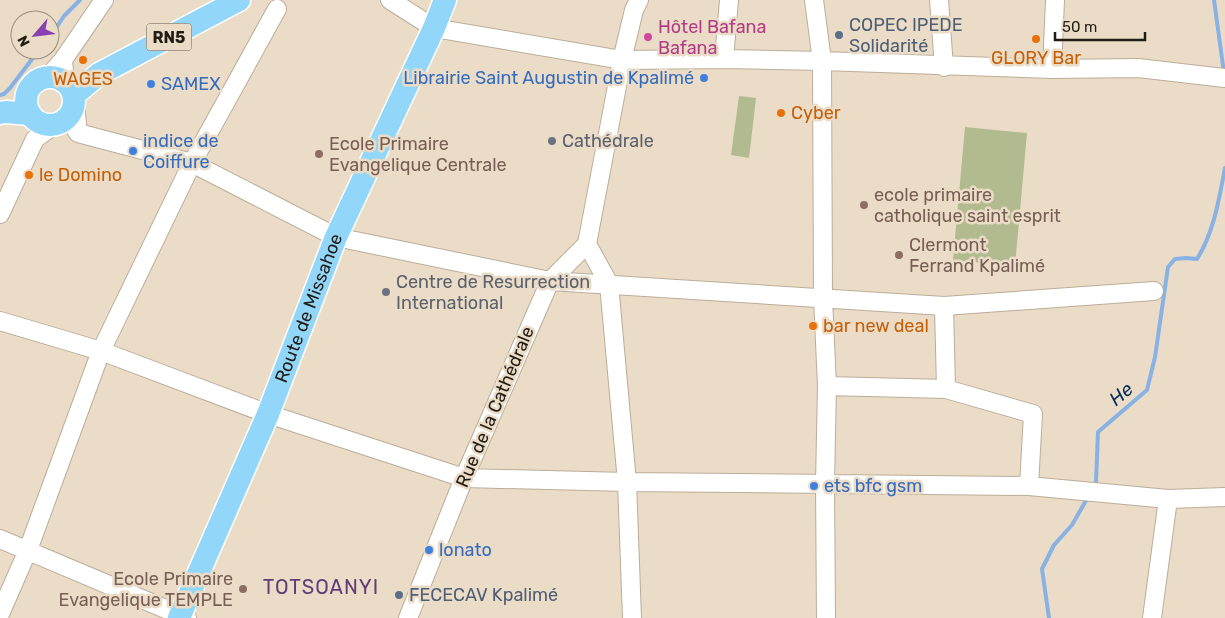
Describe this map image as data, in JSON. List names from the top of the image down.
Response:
{
  "streets": {
    "main road": ["RN5", "Route de Missahoe"],
    "street": ["Rue de la Cathédrale"]
  },
  "districts": ["TOTSOANYI"],
  "water": ["He"],
  "places": [
    "COPEC IPEDE Solidarité",
    "Hôtel Bafana Bafana",
    "GLORY Bar",
    "WAGES",
    "Librairie Saint Augustin de Kpalimé",
    "SAMEX",
    "Cyber",
    "Cathédrale",
    "indice de Coiffure",
    "Ecole Primaire Evangelique Centrale",
    "le Domino",
    "ecole primaire catholique saint esprit",
    "Clermont Ferrand Kpalimé",
    "Centre de Resurrection International",
    "bar new deal",
    "ets bfc gsm",
    "lonato",
    "Ecole Primaire Evangelique TEMPLE",
    "FECECAV Kpalimé"
  ],
  "scale_bar": "50 m",
  "north": "bottom left"
}
